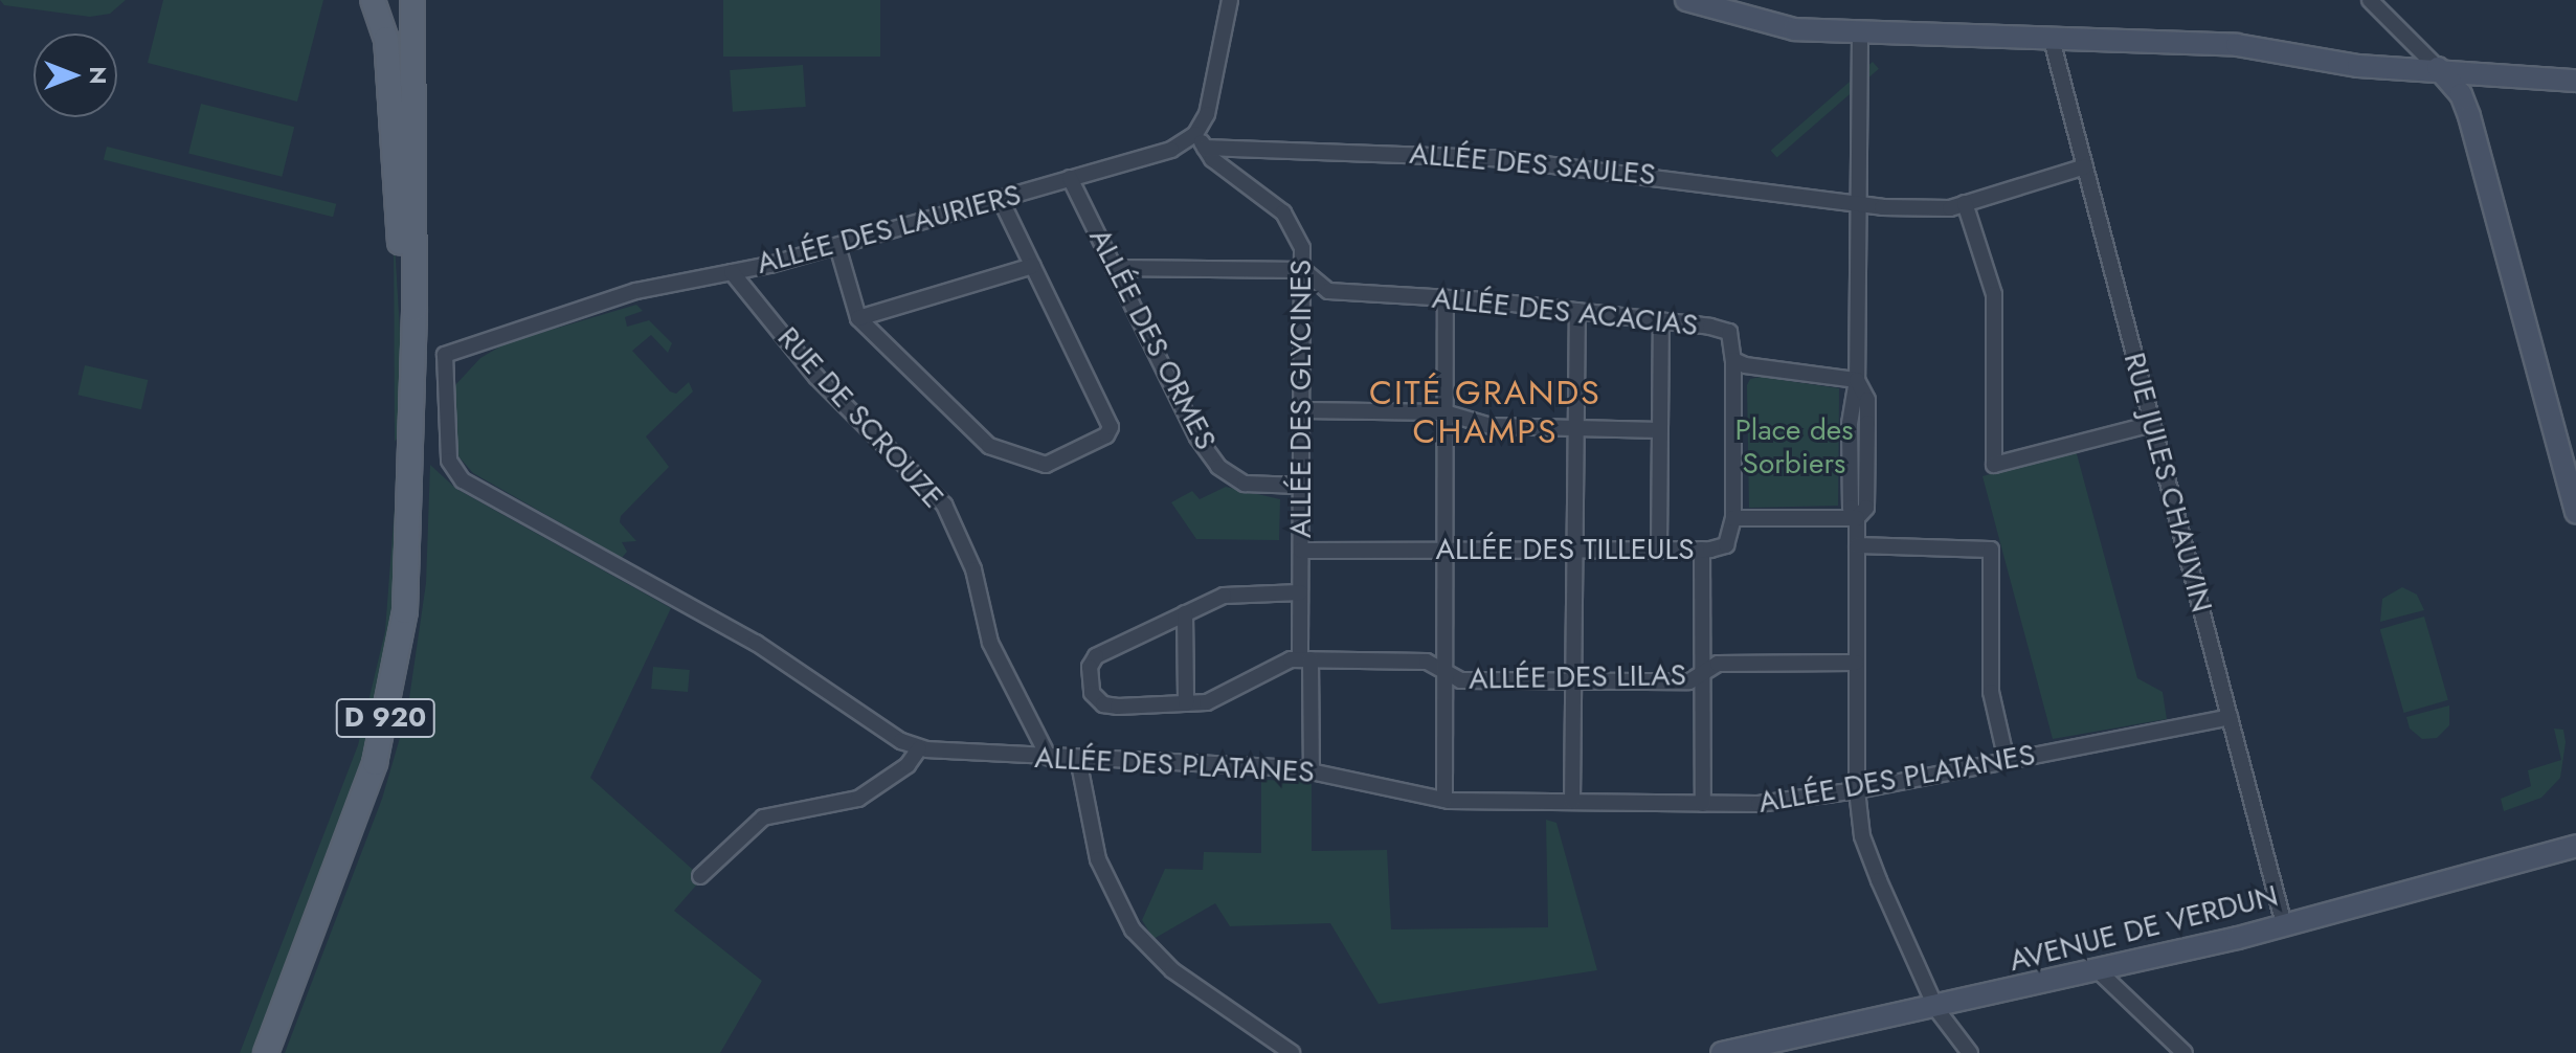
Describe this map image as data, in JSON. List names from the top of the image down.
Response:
{
  "streets": {
    "main road": ["D 920", "AVENUE DE VERDUN"],
    "street": [
      "ALLÉE DES SAULES",
      "ALLÉE DES LAURIERS",
      "ALLÉE DES ACACIAS",
      "ALLÉE DES ORMES",
      "ALLÉE DES GLYCINES",
      "RUE DE SCROUZE",
      "RUE JULES CHAUVIN",
      "ALLÉE DES TILLEULS",
      "ALLÉE DES LILAS",
      "ALLÉE DES PLATANES"
    ]
  },
  "crossings": [
    ["ALLÉE DES SAULES", "ALLÉE DES LAURIERS"],
    ["ALLÉE DES SAULES", "ALLÉE DES GLYCINES"],
    ["ALLÉE DES SAULES", "RUE JULES CHAUVIN"],
    ["ALLÉE DES LAURIERS", "ALLÉE DES ORMES"],
    ["ALLÉE DES LAURIERS", "ALLÉE DES GLYCINES"],
    ["ALLÉE DES LAURIERS", "RUE DE SCROUZE"],
    ["ALLÉE DES LAURIERS", "ALLÉE DES PLATANES"],
    ["ALLÉE DES ACACIAS", "ALLÉE DES GLYCINES"],
    ["ALLÉE DES ORMES", "ALLÉE DES GLYCINES"],
    ["ALLÉE DES GLYCINES", "ALLÉE DES TILLEULS"],
    ["ALLÉE DES GLYCINES", "ALLÉE DES LILAS"],
    ["ALLÉE DES GLYCINES", "ALLÉE DES PLATANES"],
    ["RUE DE SCROUZE", "ALLÉE DES PLATANES"],
    ["RUE JULES CHAUVIN", "ALLÉE DES PLATANES"],
    ["RUE JULES CHAUVIN", "AVENUE DE VERDUN"]
  ],
  "districts": ["CITÉ GRANDS CHAMPS"],
  "parks": ["Place des Sorbiers"],
  "north": "right"
}
